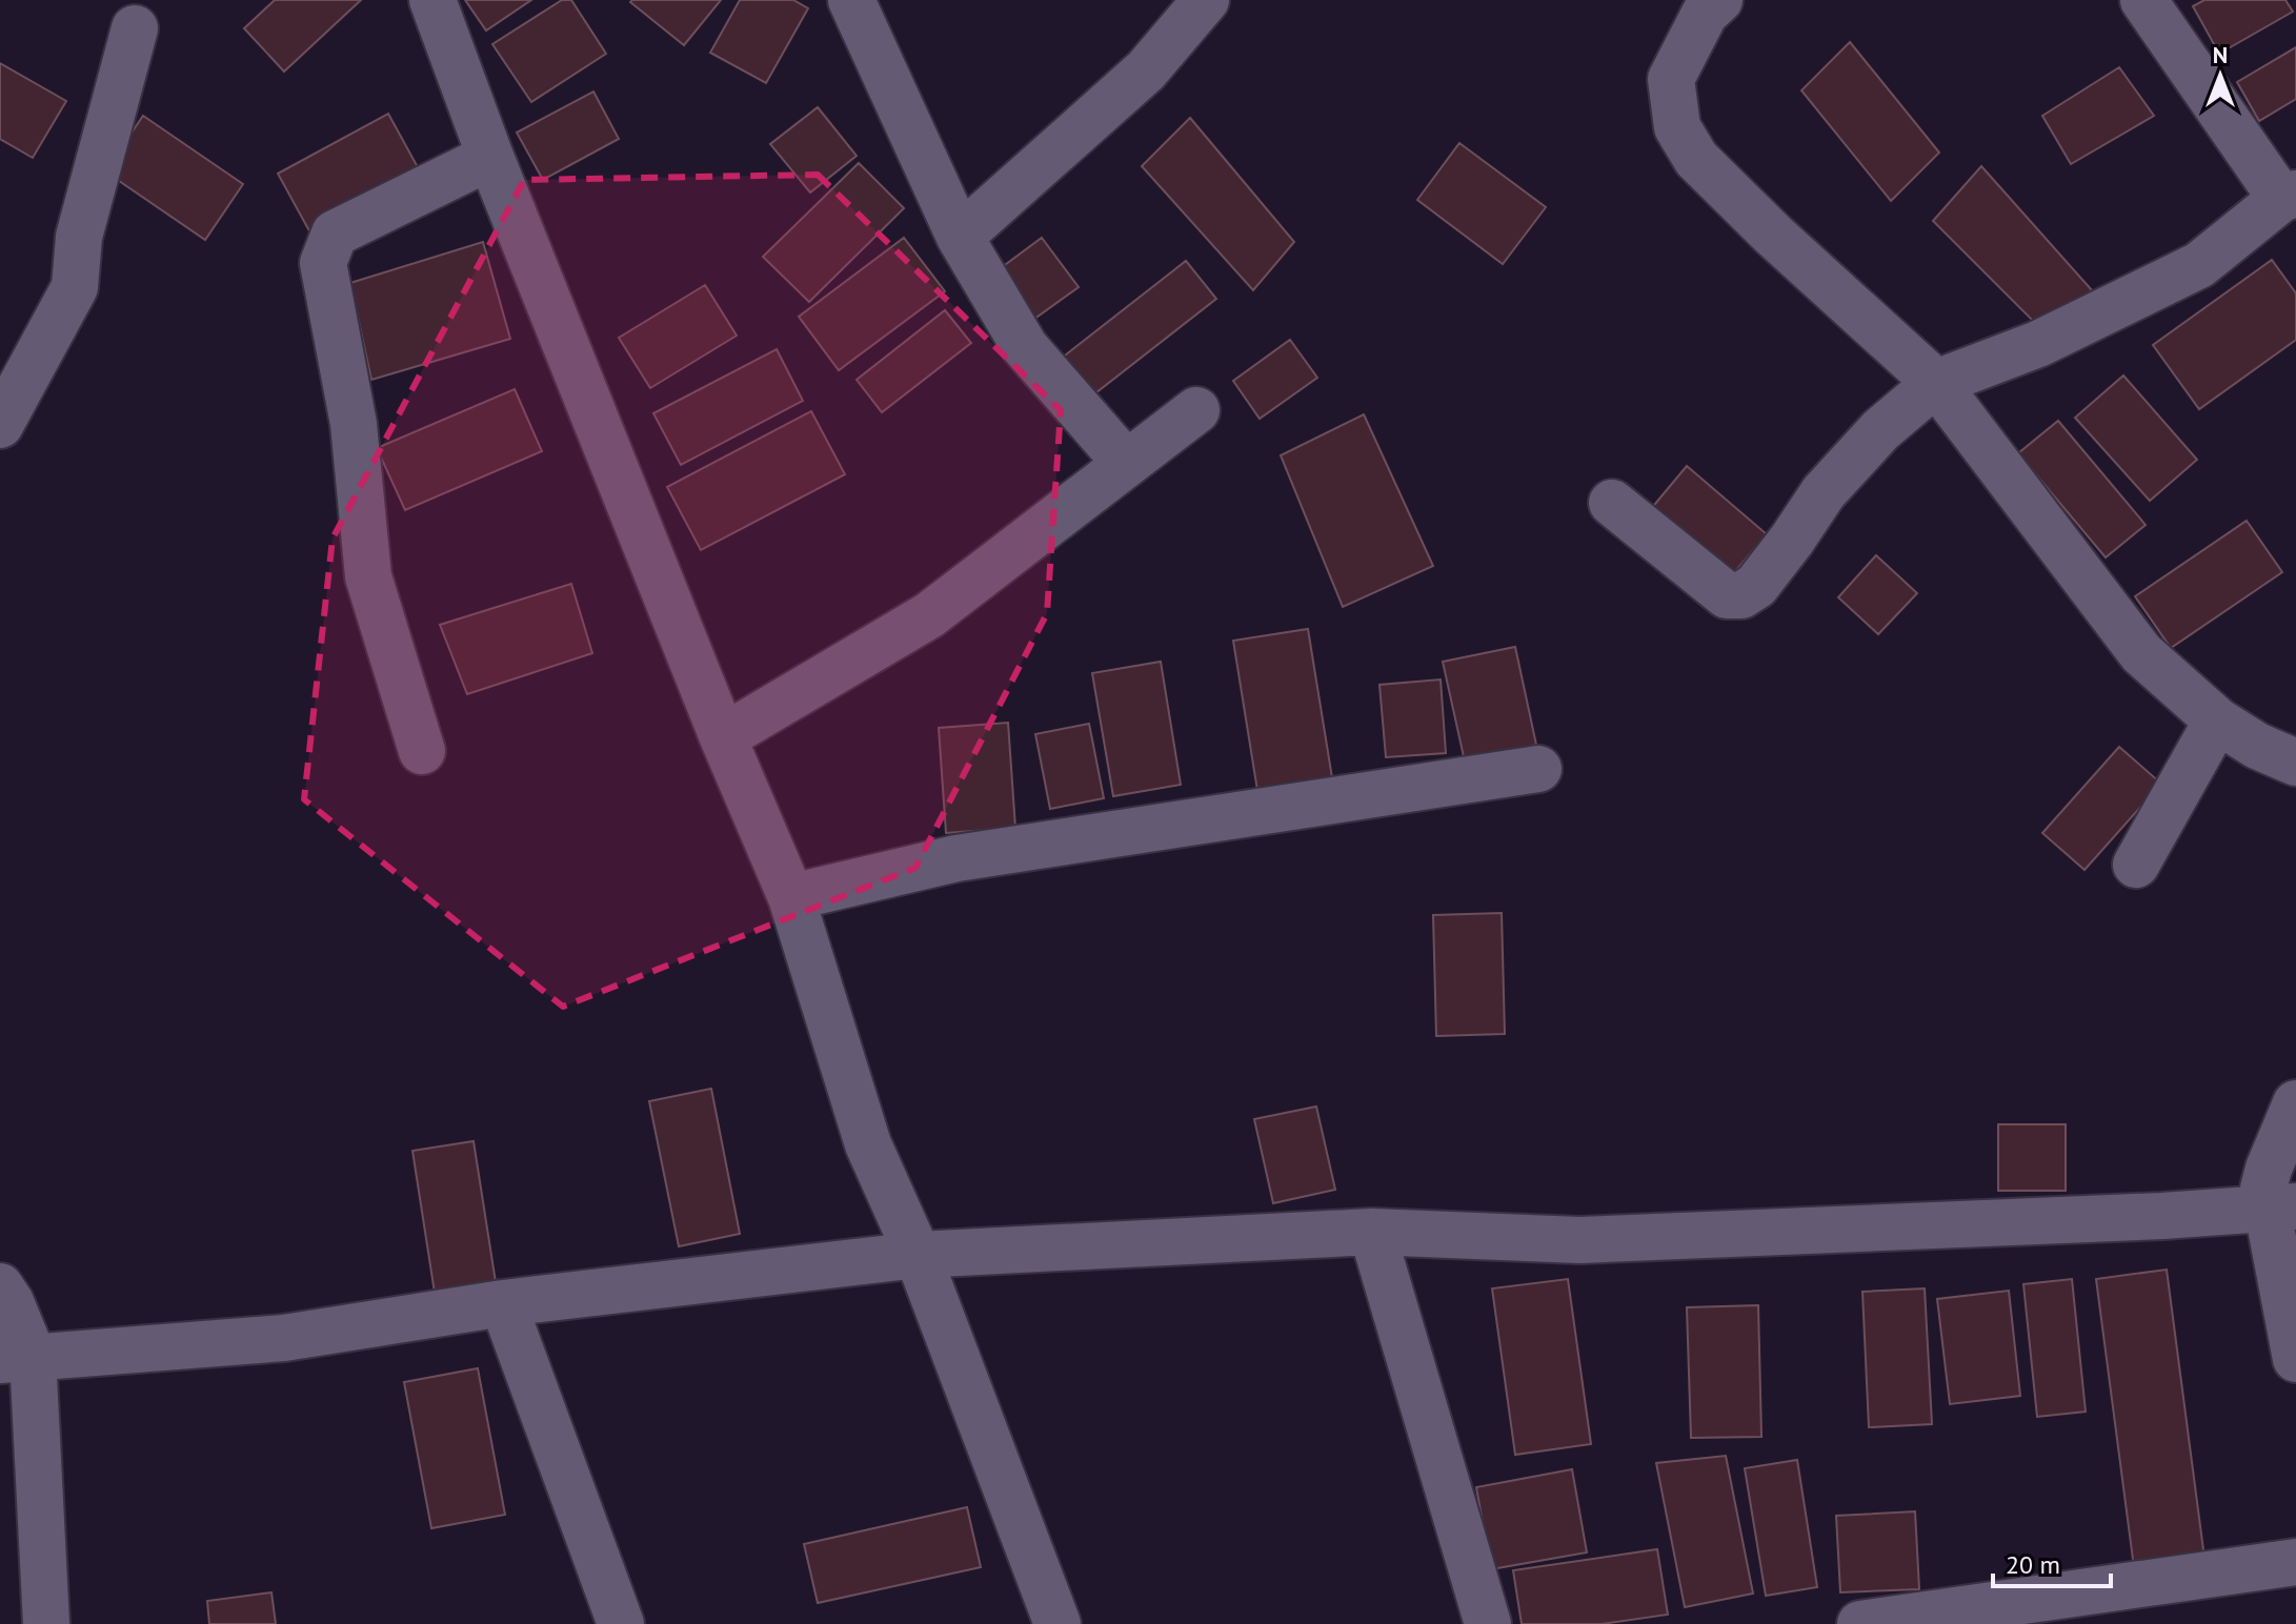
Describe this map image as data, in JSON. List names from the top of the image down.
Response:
{
  "scale_bar": "20 m",
  "north": "top"
}
